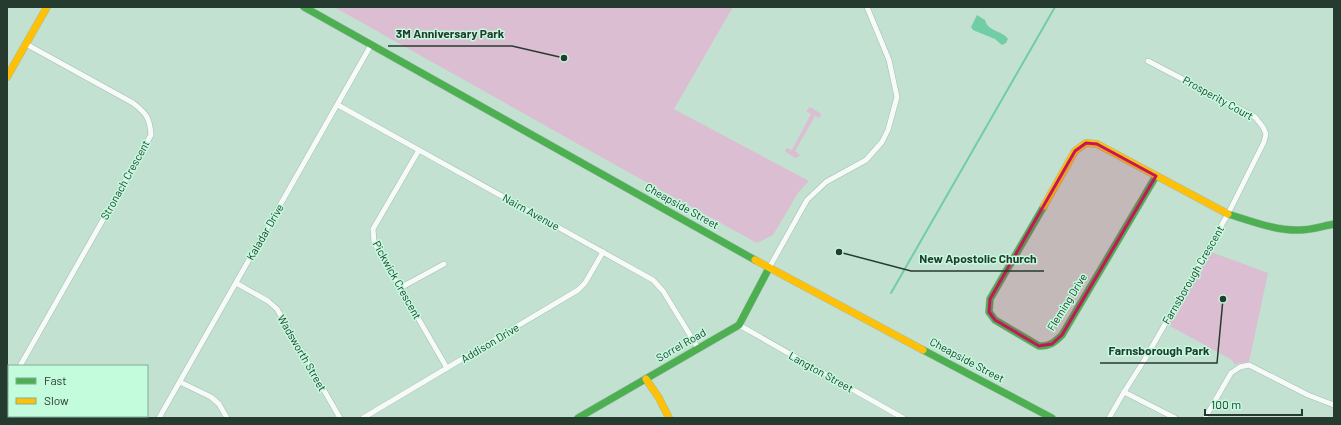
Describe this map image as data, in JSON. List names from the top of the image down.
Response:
{
  "streets": {
    "street": [
      "Prosperity Court",
      "Stronach Crescent",
      "Cheapside Street",
      "Nairn Avenue",
      "Kaladar Drive",
      "Farnsborough Crescent",
      "Pickwick Crescent",
      "Fleming Drive",
      "Addison Drive",
      "Sorrel Road",
      "Wadsworth Street",
      "Langton Street"
    ]
  },
  "crossings": [
    ["Prosperity Court", "Farnsborough Crescent"],
    ["Prosperity Court", "Fleming Drive"],
    ["Cheapside Street", "Kaladar Drive"],
    ["Nairn Avenue", "Kaladar Drive"],
    ["Nairn Avenue", "Pickwick Crescent"],
    ["Nairn Avenue", "Addison Drive"],
    ["Nairn Avenue", "Sorrel Road"],
    ["Kaladar Drive", "Wadsworth Street"],
    ["Farnsborough Crescent", "Fleming Drive"],
    ["Pickwick Crescent", "Addison Drive"],
    ["Sorrel Road", "Langton Street"]
  ],
  "places": ["3M Anniversary Park", "New Apostolic Church", "Farnsborough Park"],
  "legend": ["Fast", "Slow"],
  "scale_bar": "100 m"
}
